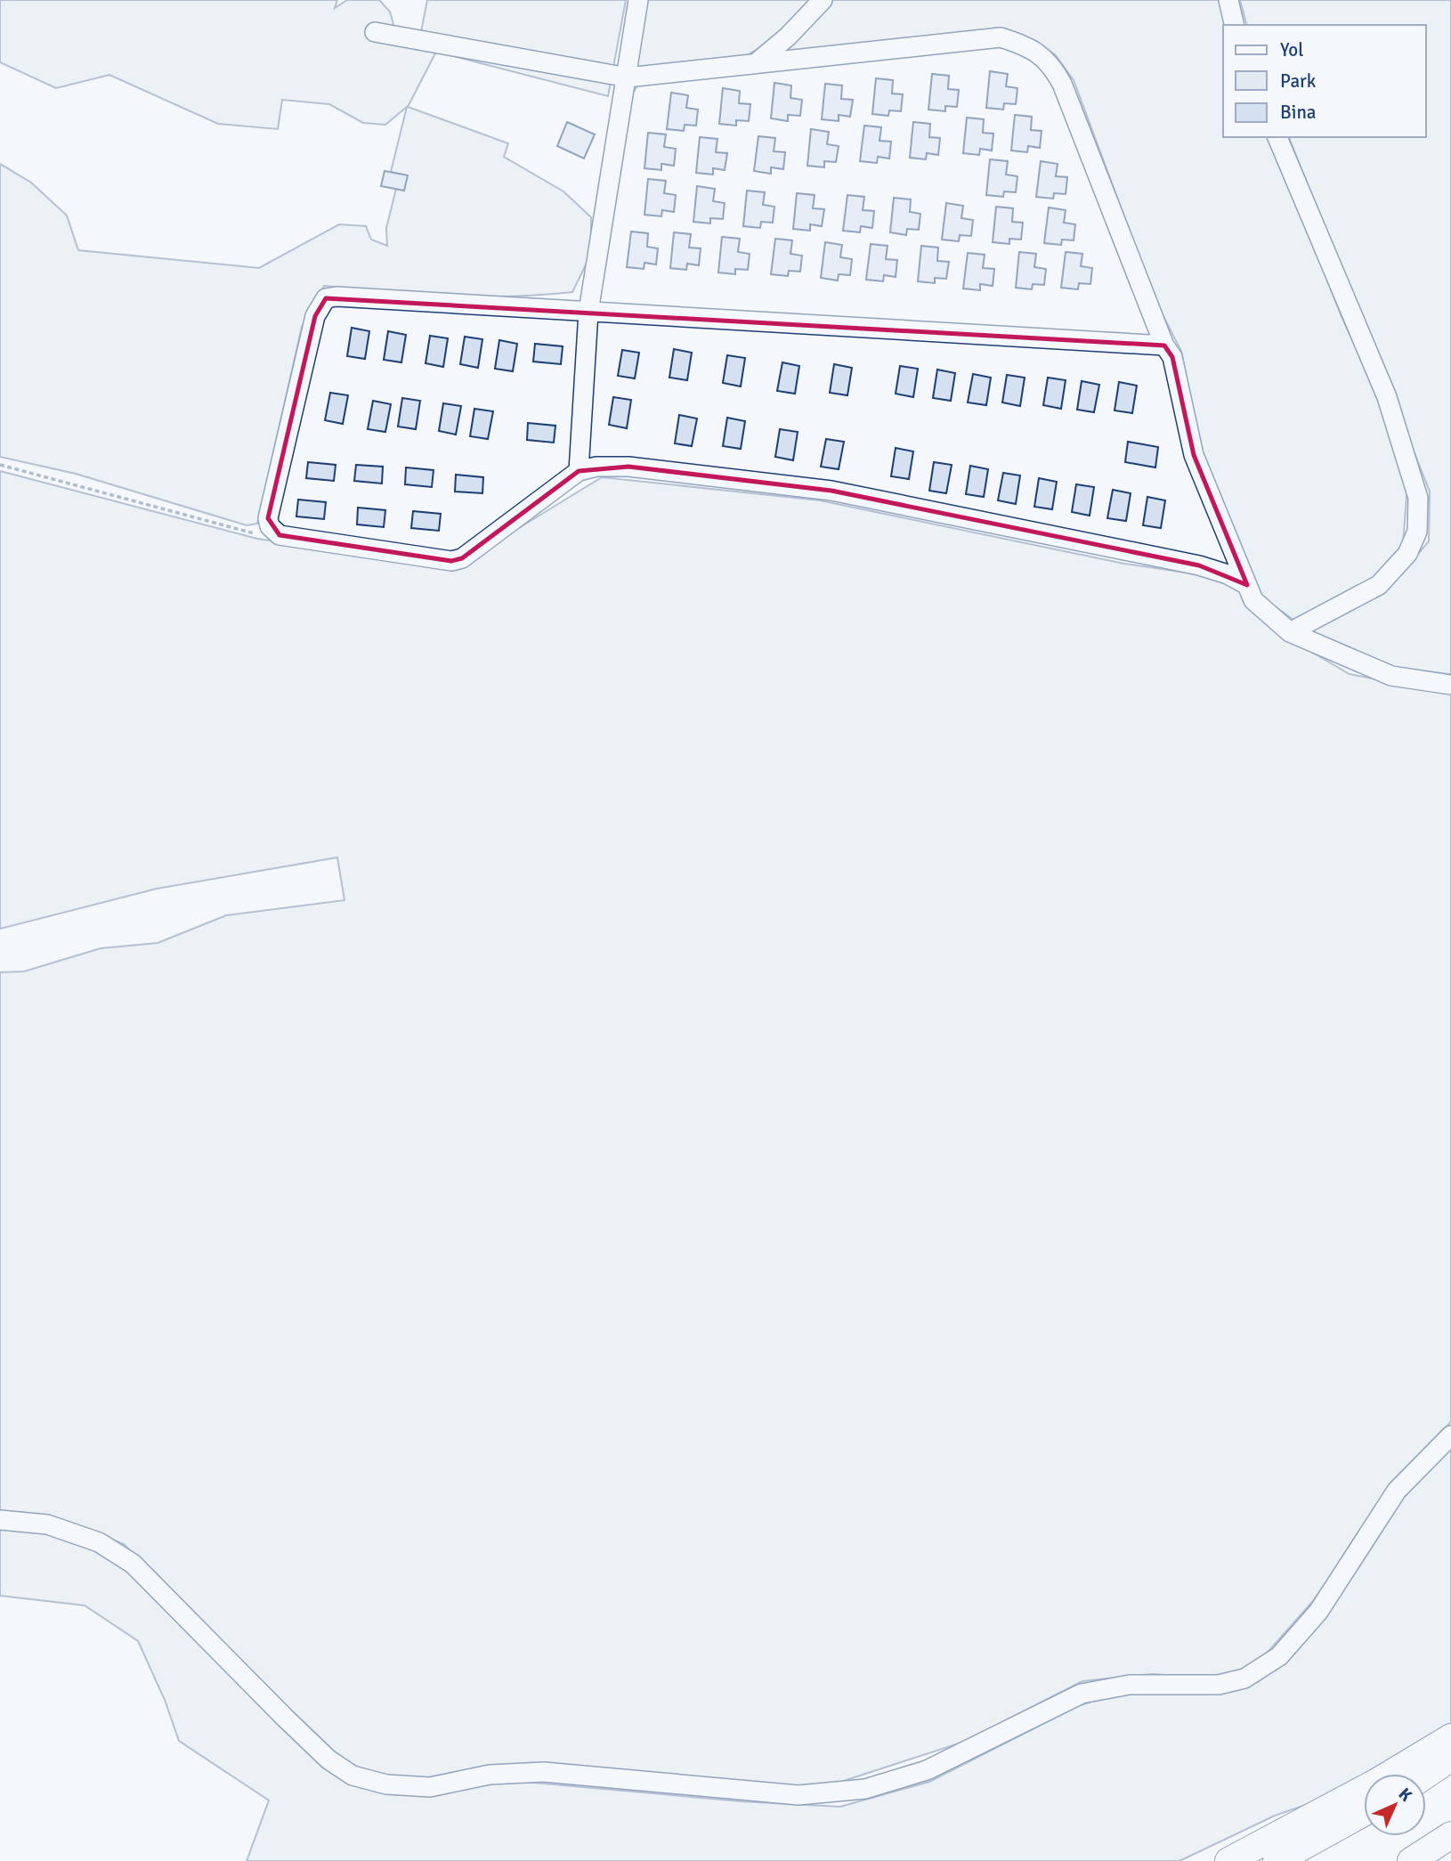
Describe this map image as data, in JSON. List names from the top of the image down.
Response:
{
  "legend": ["Yol", "Park", "Bina"],
  "north": "top right"
}
